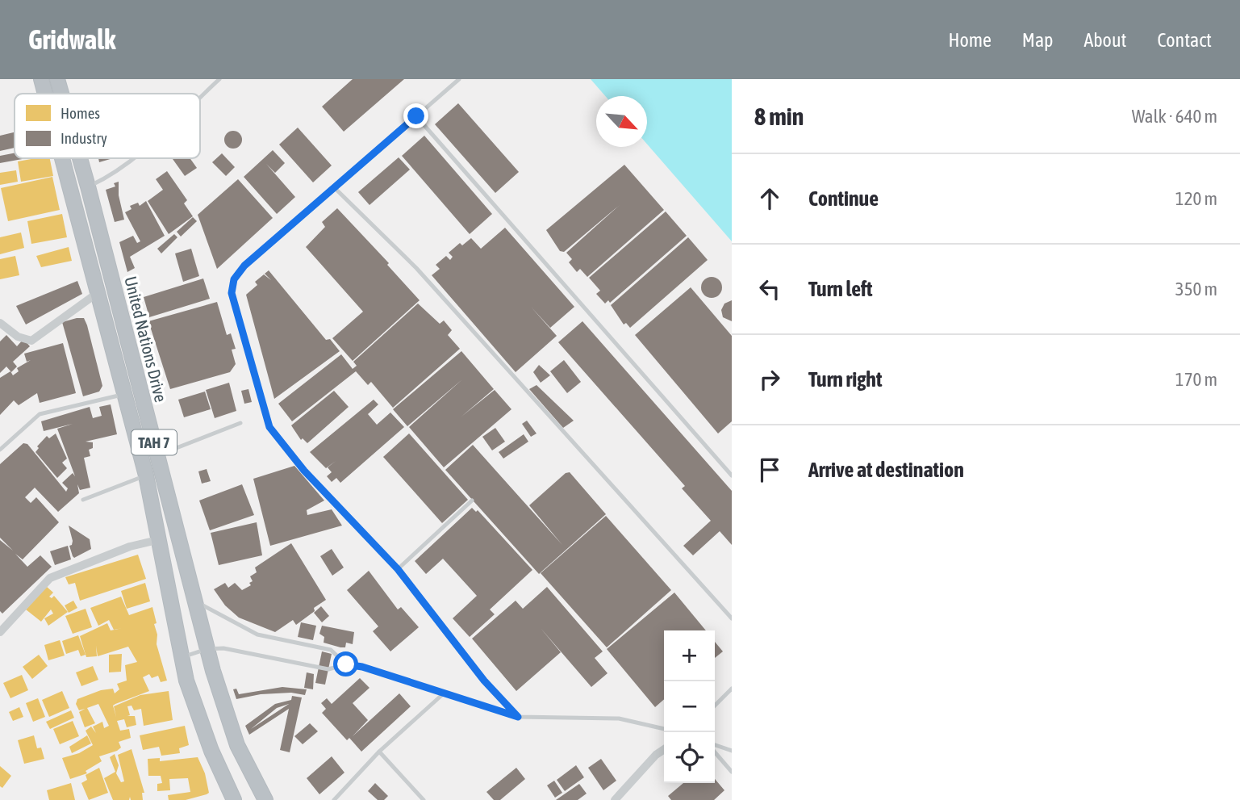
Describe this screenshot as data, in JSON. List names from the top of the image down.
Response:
{
  "streets": {
    "highway": ["United Nations Drive", "TAH 7"]
  },
  "legend": ["Homes", "Industry"],
  "north": "bottom right",
  "page": {
    "header": "Gridwalk",
    "nav": [
      "Home",
      "Map",
      "About",
      "Contact"
    ],
    "heading": ["8 min", "Walk · 640 m"],
    "list": [
      ["Continue", "120 m"],
      ["Turn left", "350 m"],
      ["Turn right", "170 m"],
      "Arrive at destination"
    ],
    "map_buttons": ["+", "−"]
  }
}
